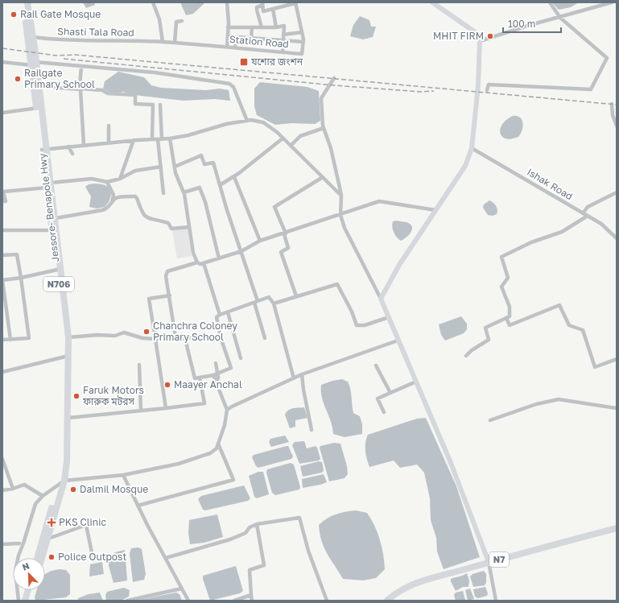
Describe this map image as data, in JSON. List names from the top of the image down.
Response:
{
  "streets": {
    "highway": ["Jessore- Benapole Hwy", "N706", "N7"],
    "street": ["Shasti Tala Road", "Station Road", "Ishak Road"]
  },
  "crossings": [
    ["Shasti Tala Road", "Station Road"],
    ["Shasti Tala Road", "Jessore- Benapole Hwy"],
    ["Shasti Tala Road", "N706"],
    ["Jessore- Benapole Hwy", "N706"]
  ],
  "places": {
    "other": [
      "Rail Gate Mosque",
      "MHIT FIRM",
      "Railgate Primary School",
      "Chanchra Coloney Primary School",
      "Maayer Anchal",
      "Faruk Motors ফারুক মটরস",
      "Dalmil Mosque",
      "Police Outpost"
    ],
    "transit": ["যশোর জংশন"],
    "health": ["PKS Clinic"]
  },
  "scale_bar": "100 m",
  "north": "top left"
}
